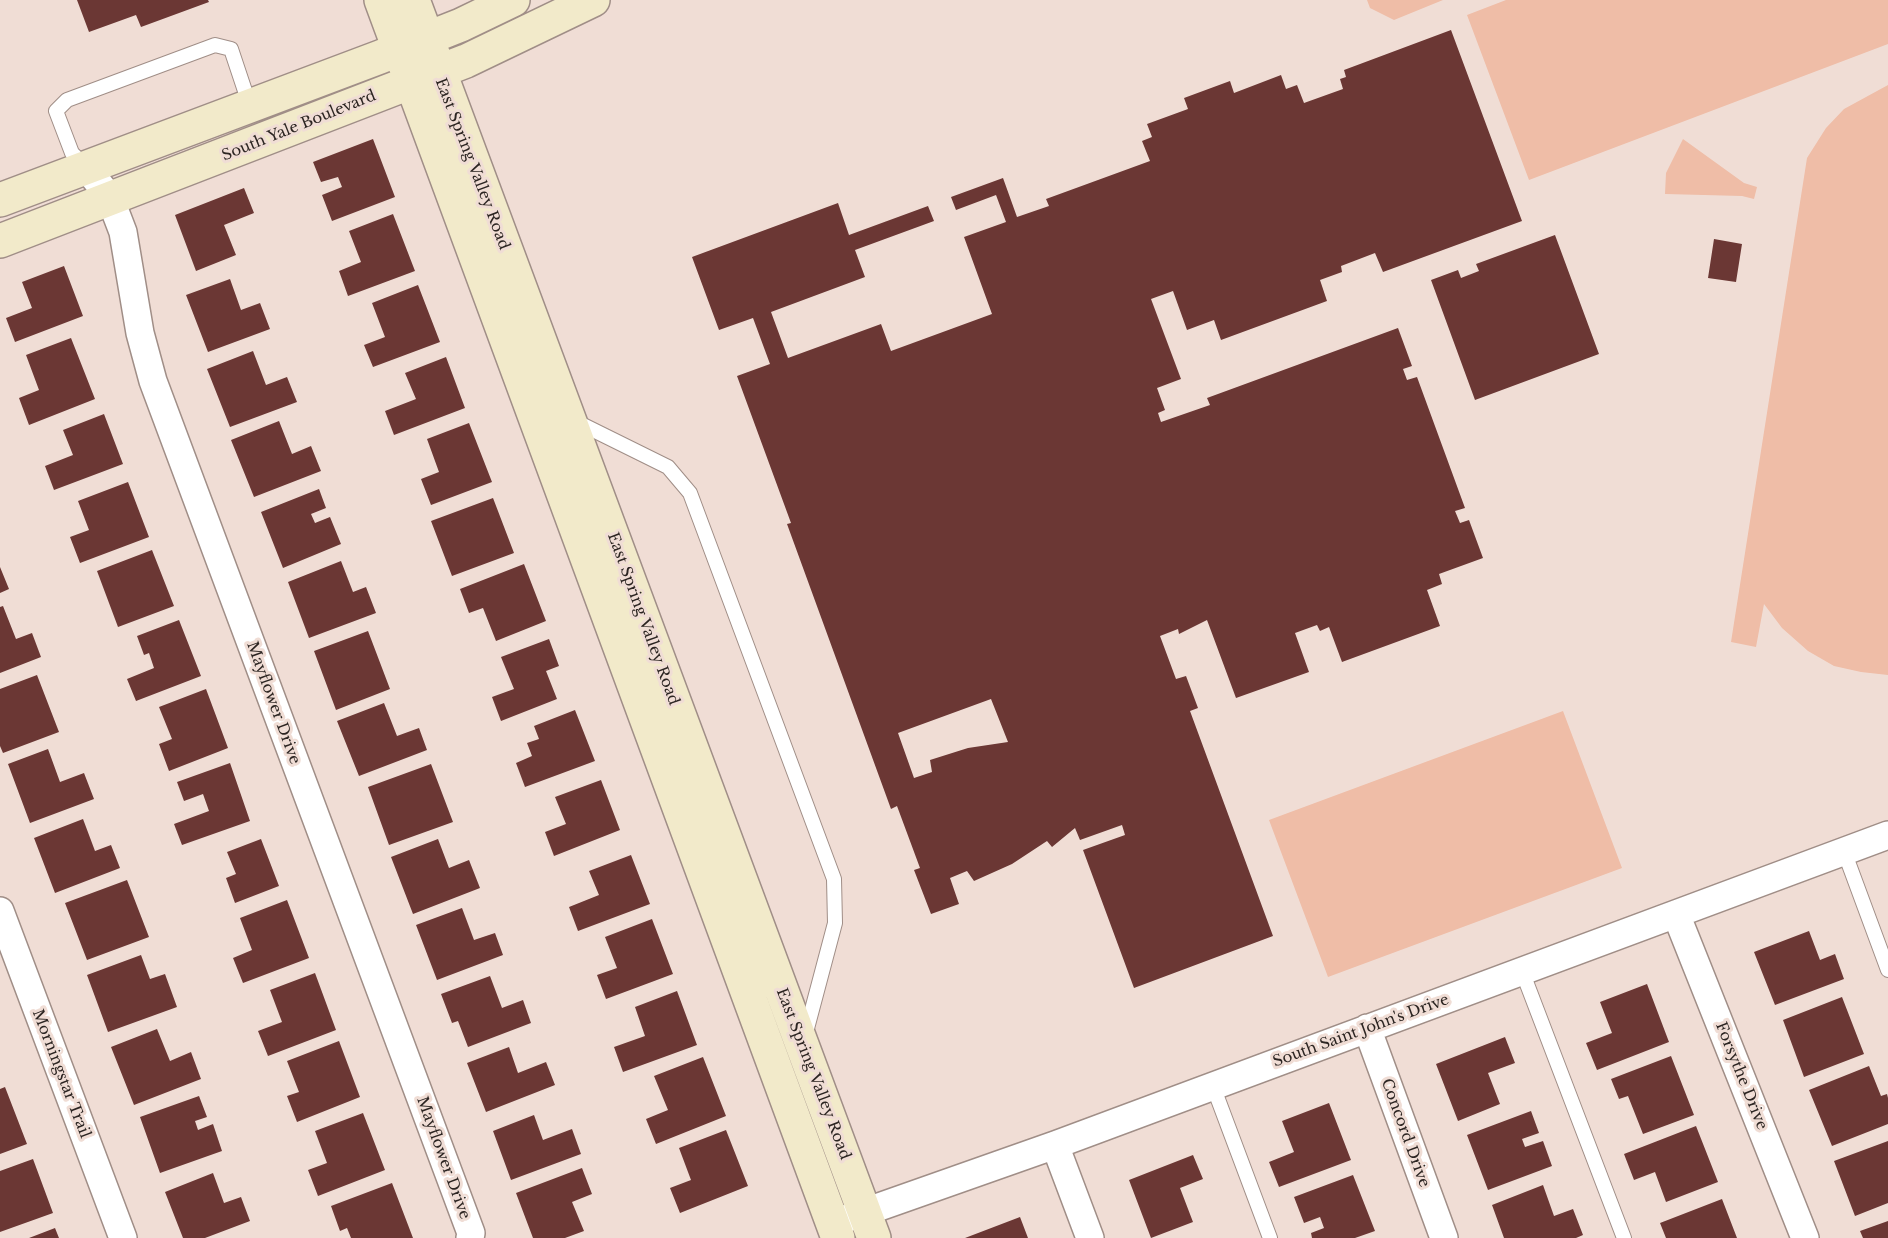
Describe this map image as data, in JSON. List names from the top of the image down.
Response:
{
  "streets": {
    "street": [
      "South Yale Boulevard",
      "East Spring Valley Road",
      "Mayflower Drive",
      "South Saint John's Drive",
      "Morningstar Trail",
      "Forsythe Drive",
      "Concord Drive"
    ]
  },
  "crossings": [
    ["South Yale Boulevard", "East Spring Valley Road"],
    ["South Yale Boulevard", "Mayflower Drive"],
    ["East Spring Valley Road", "South Saint John's Drive"],
    ["South Saint John's Drive", "Forsythe Drive"],
    ["South Saint John's Drive", "Concord Drive"]
  ]
}
